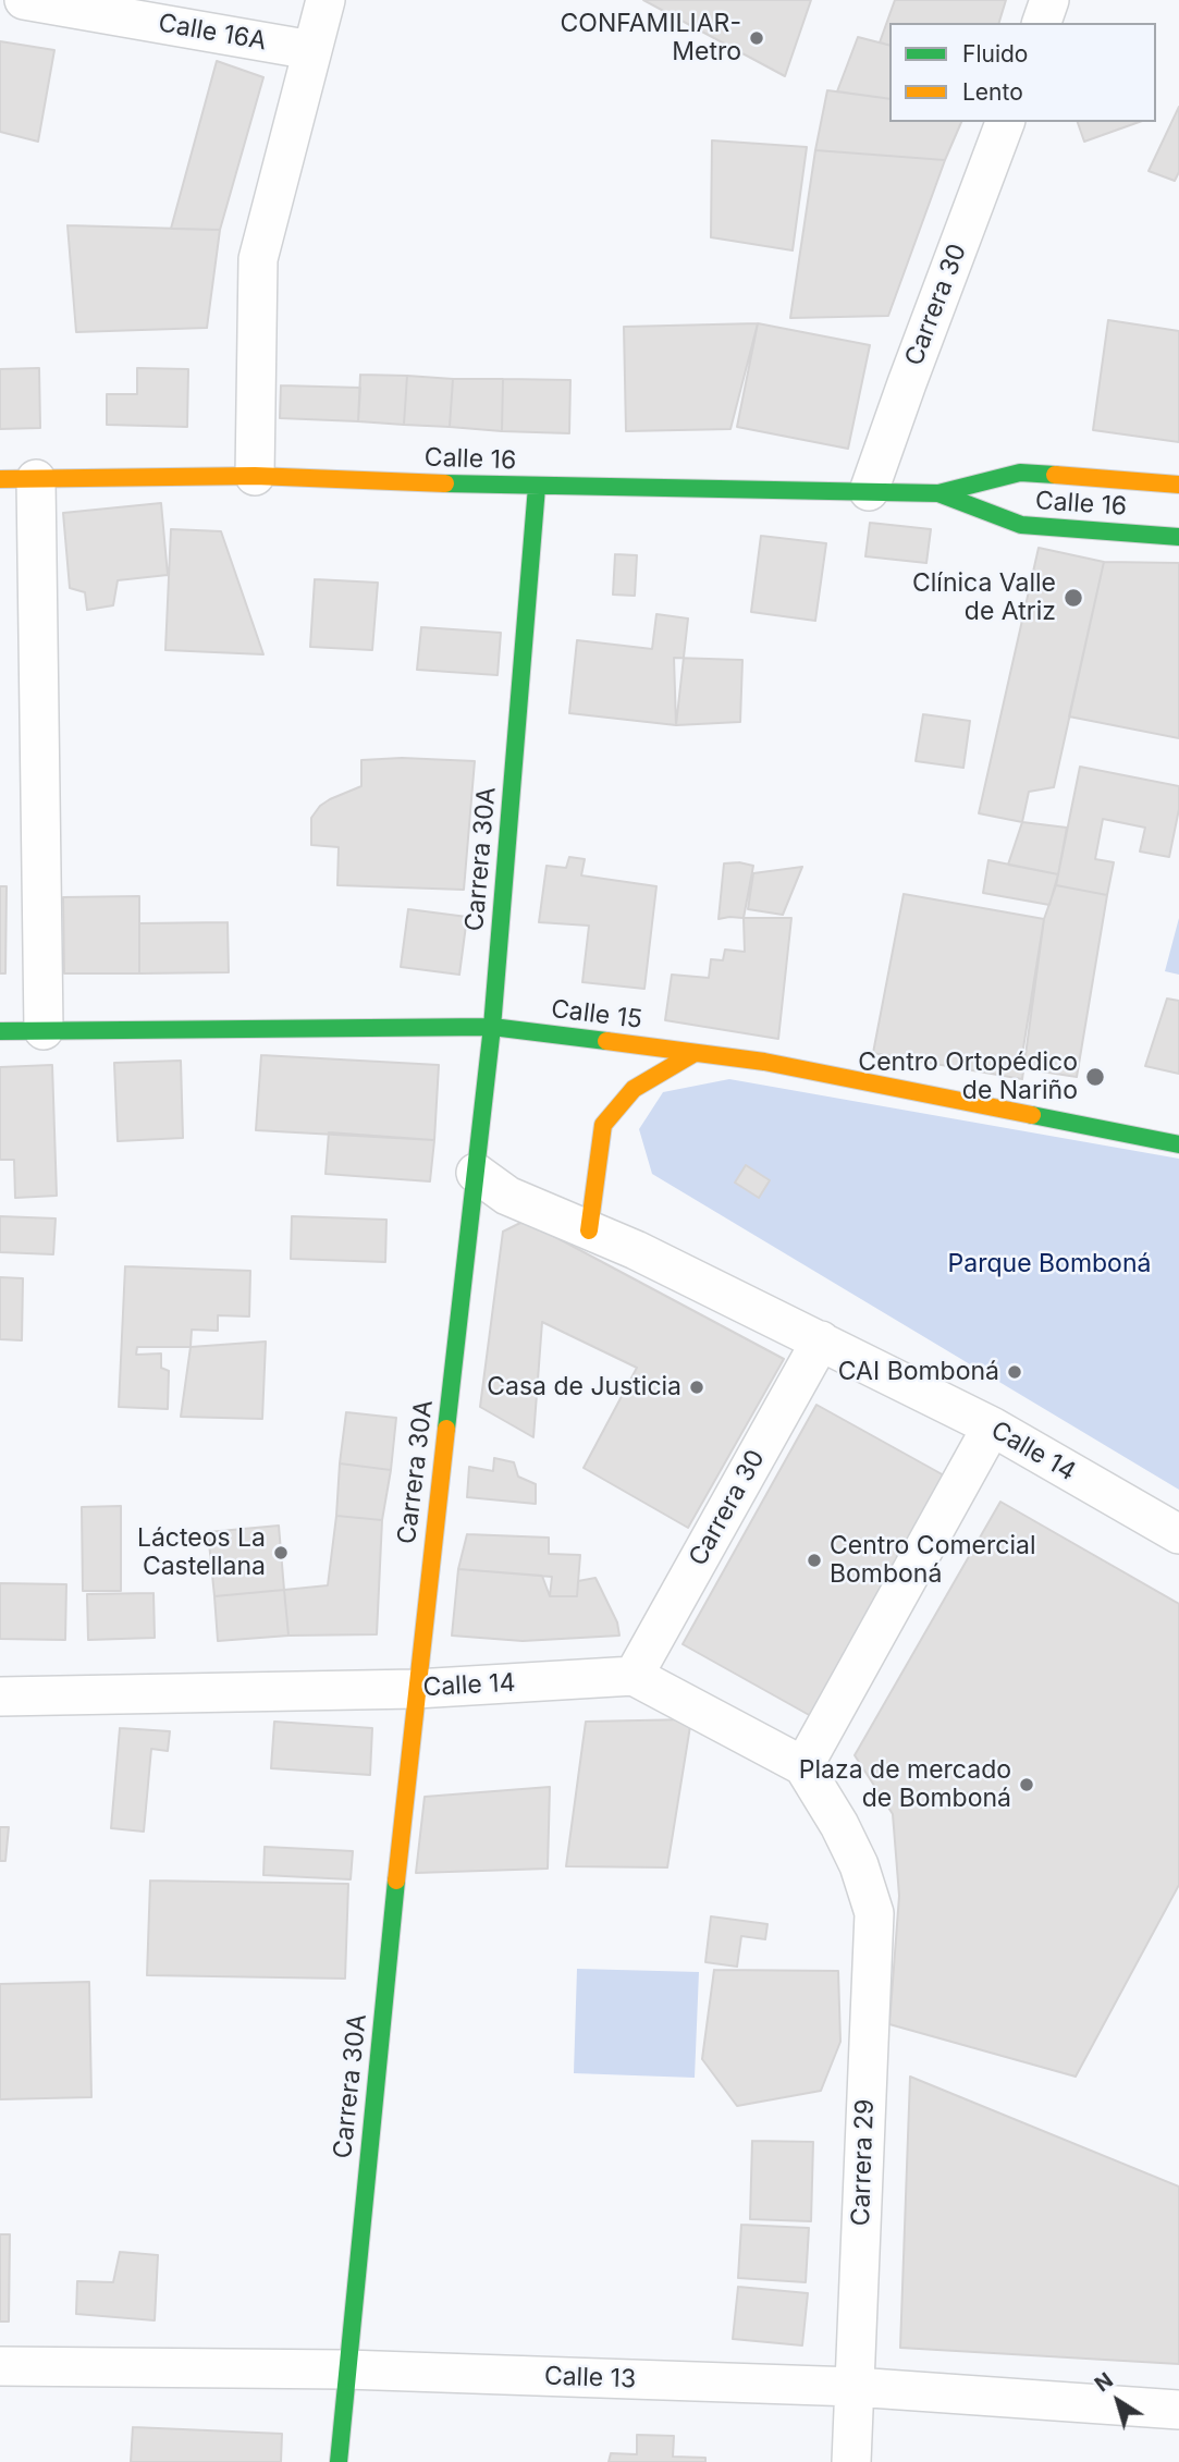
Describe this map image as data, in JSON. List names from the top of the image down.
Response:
{
  "streets": {
    "street": [
      "Calle 16A",
      "Carrera 30",
      "Calle 16",
      "Carrera 30A",
      "Calle 15",
      "Calle 14",
      "Carrera 29",
      "Calle 13"
    ]
  },
  "crossings": [
    ["Carrera 30", "Calle 16"],
    ["Carrera 30", "Calle 14"],
    ["Calle 16", "Carrera 30A"],
    ["Carrera 30A", "Calle 15"],
    ["Carrera 30A", "Calle 14"],
    ["Carrera 30A", "Calle 13"],
    ["Carrera 29", "Calle 13"]
  ],
  "parks": ["Parque Bomboná"],
  "places": [
    "CONFAMILIAR- Metro",
    "Clínica Valle de Atriz",
    "Centro Ortopédico de Nariño",
    "CAI Bomboná",
    "Casa de Justicia",
    "Lácteos La Castellana",
    "Centro Comercial Bomboná",
    "Plaza de mercado de Bomboná"
  ],
  "legend": ["Fluido", "Lento"],
  "north": "top left"
}
